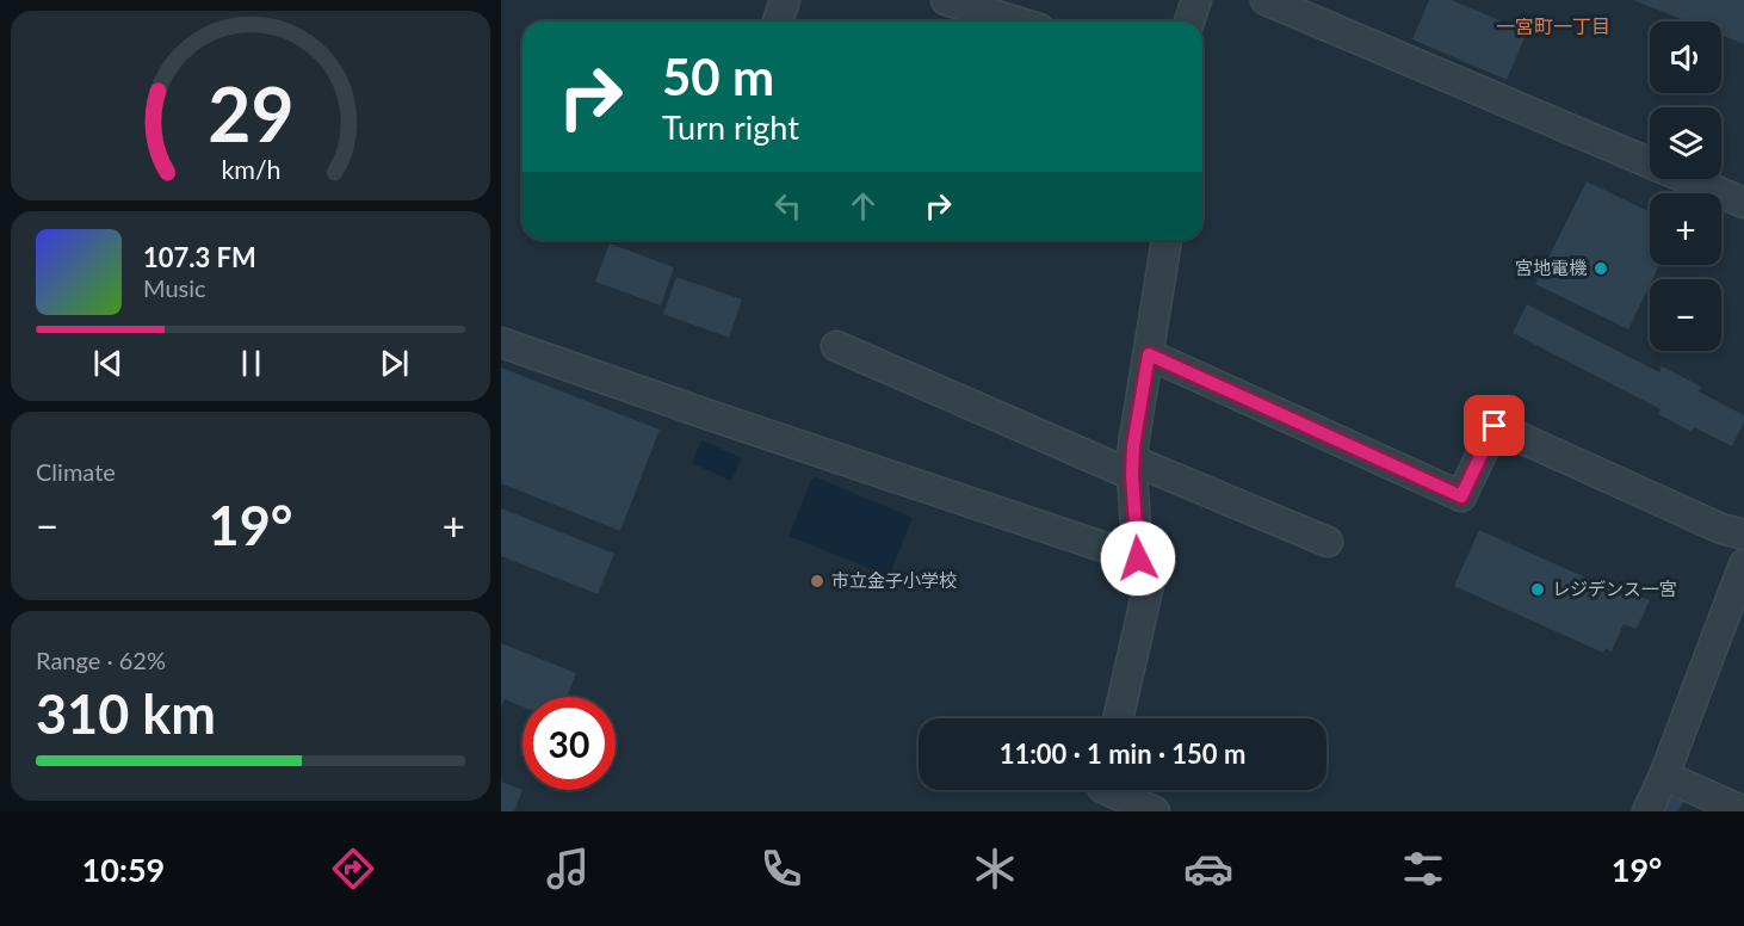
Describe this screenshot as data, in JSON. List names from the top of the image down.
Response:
{
  "districts": ["一宮町一丁目"],
  "places": ["宮地電機", "市立金子小学校", "レジデンス一宮"],
  "page": {
    "map_buttons": ["+", "−"],
    "turn": ["50 m", "Turn right"],
    "song": ["107.3 FM", "Music"],
    "tile": [
      "Climate",
      ["Range · 62%", "310 km"]
    ],
    "heat": ["−", "19°", "+"],
    "limit": "30",
    "trip": "11:00 · 1 min · 150 m",
    "tabs": ["10:59", "19°"],
    "gauge": ["29", "km/h"]
  }
}
